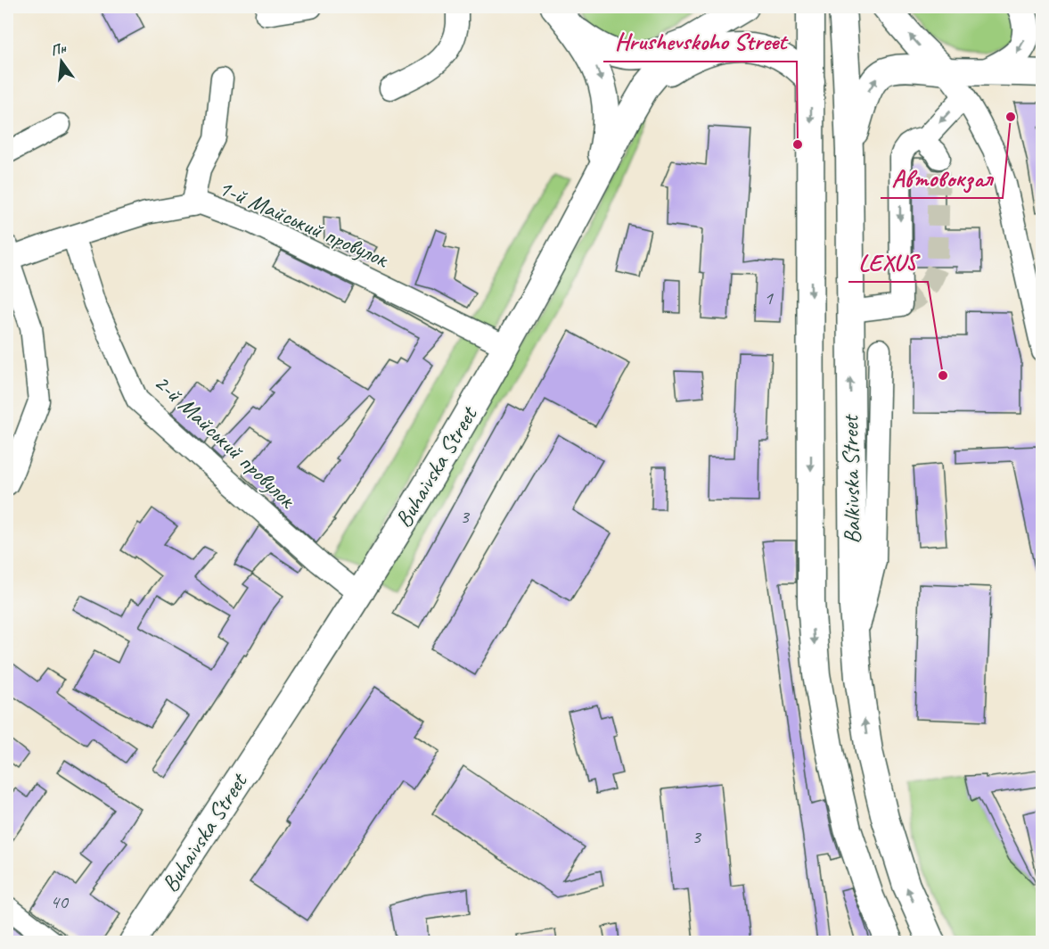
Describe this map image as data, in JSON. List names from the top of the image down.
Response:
{
  "streets": {
    "main road": ["Buhaivska Street", "Balkivska Street"],
    "street": ["1-й Майський провулок", "2-й Майський провулок"]
  },
  "crossings": [
    ["1-й Майський провулок", "2-й Майський провулок"],
    ["1-й Майський провулок", "Buhaivska Street"],
    ["2-й Майський провулок", "Buhaivska Street"]
  ],
  "places": ["Автовокзал", "Hrushevskoho Street", "LEXUS"],
  "house_numbers": [
    "1",
    "3",
    "3",
    "40"
  ],
  "north": "top"
}
